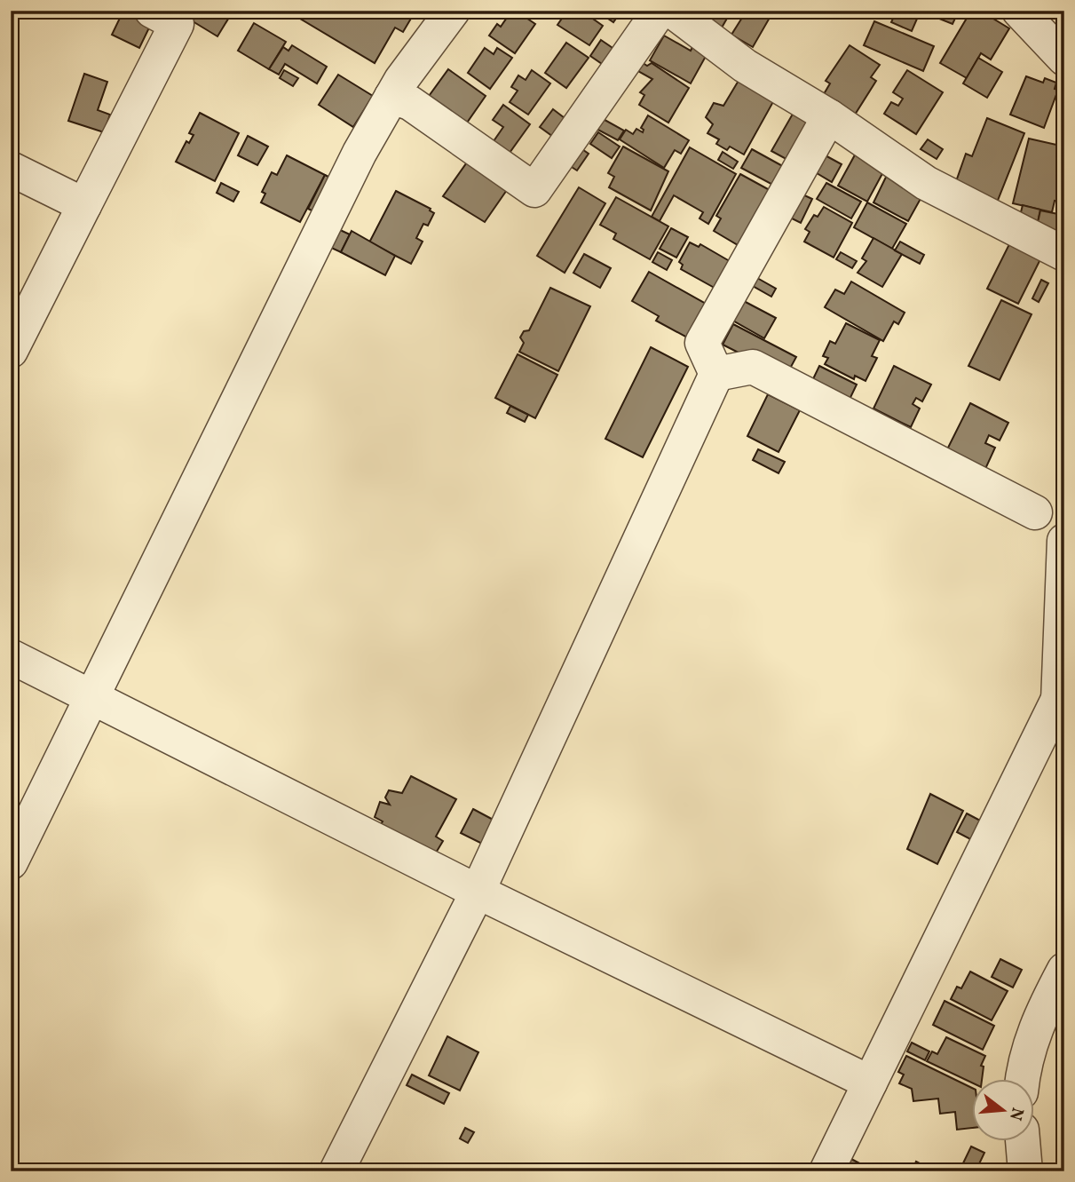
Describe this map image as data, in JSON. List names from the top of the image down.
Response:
{
  "north": "right"
}
